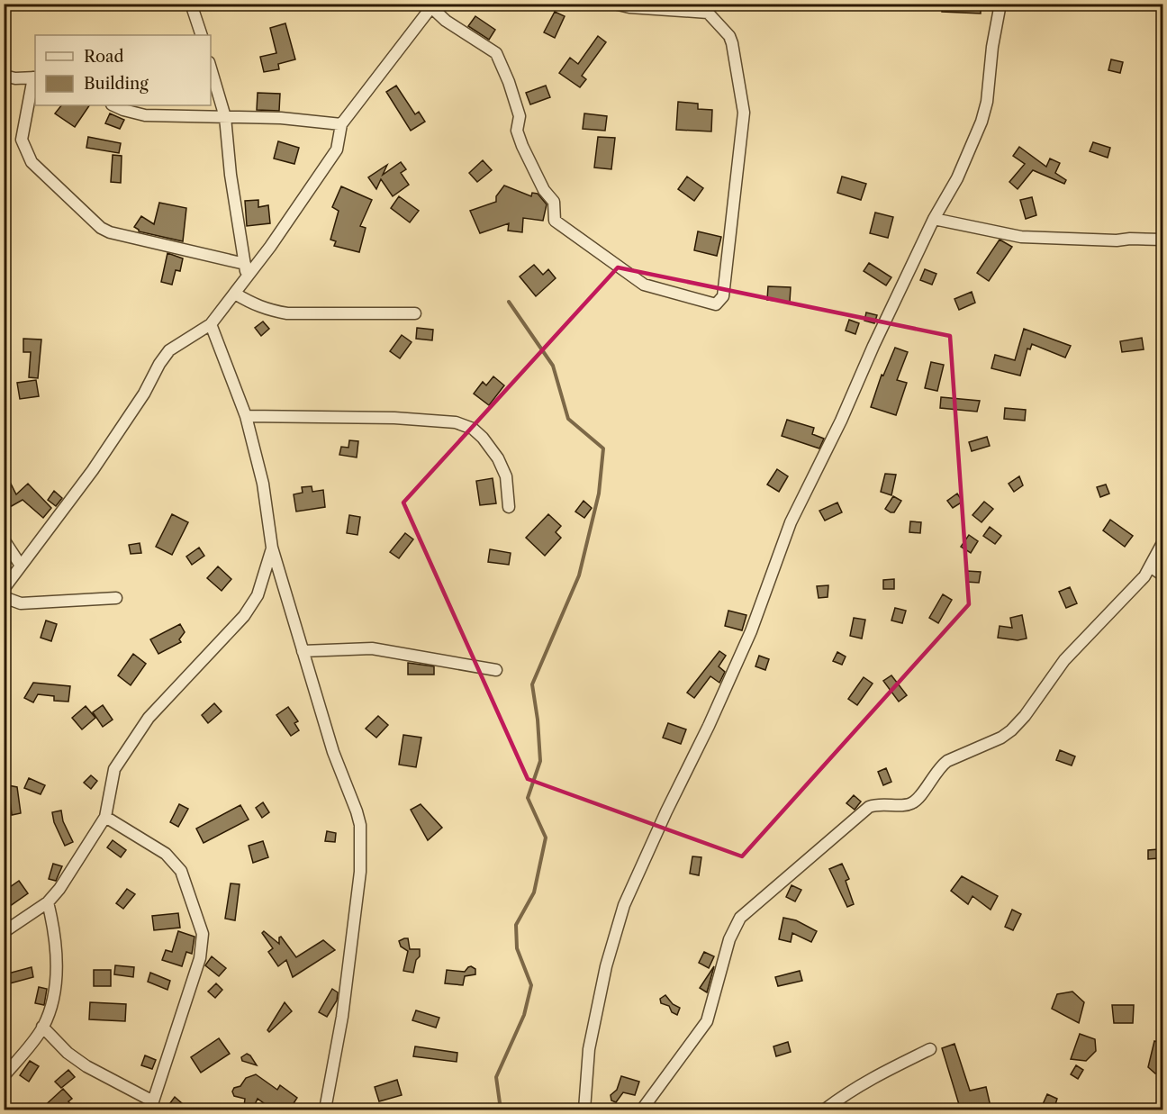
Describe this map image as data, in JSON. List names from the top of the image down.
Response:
{
  "legend": ["Road", "Building"]
}
